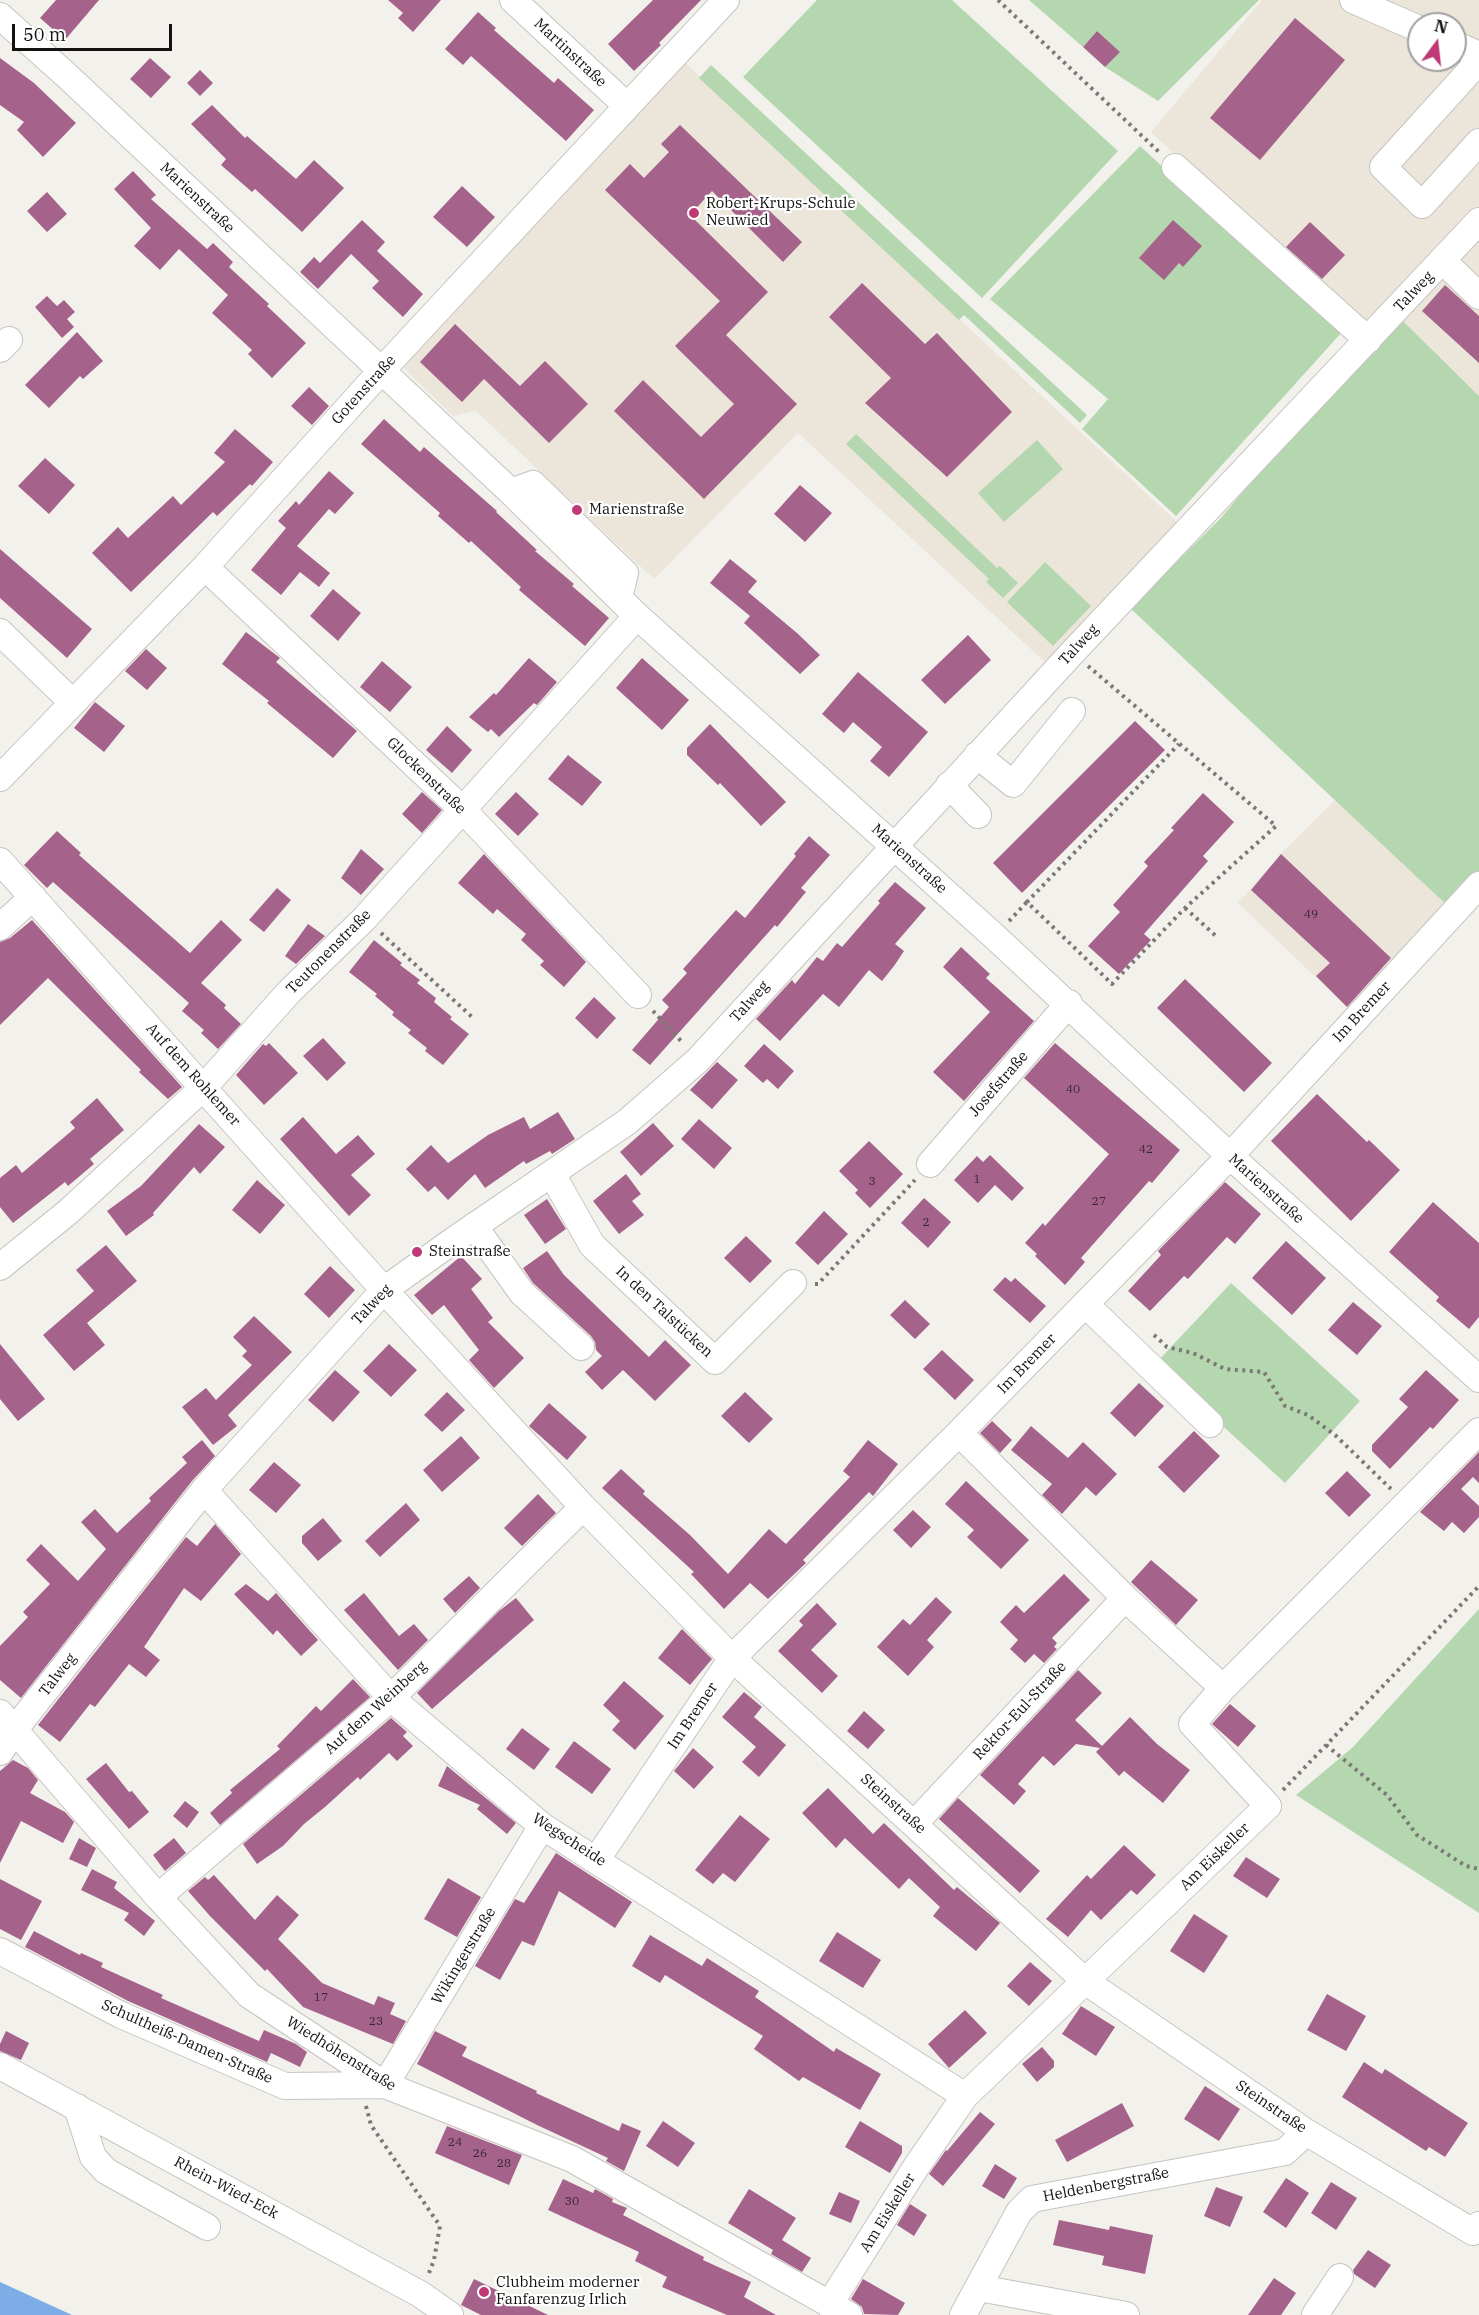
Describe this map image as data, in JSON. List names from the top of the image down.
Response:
{
  "streets": {
    "street": [
      "Martinstraße",
      "Marienstraße",
      "Talweg",
      "Gotenstraße",
      "Glockenstraße",
      "Teutonenstraße",
      "Im Bremer",
      "Auf dem Rohlemer",
      "Josefstraße",
      "In den Talstücken",
      "Auf dem Weinberg",
      "Rektor-Eul-Straße",
      "Steinstraße",
      "Wegscheide",
      "Am Eiskeller",
      "Wikingerstraße",
      "Schultheiß-Damen-Straße",
      "Wiedhöhenstraße",
      "Heldenbergstraße",
      "Rhein-Wied-Eck"
    ]
  },
  "crossings": [
    ["Martinstraße", "Gotenstraße"],
    ["Marienstraße", "Talweg"],
    ["Marienstraße", "Gotenstraße"],
    ["Marienstraße", "Teutonenstraße"],
    ["Marienstraße", "Im Bremer"],
    ["Marienstraße", "Josefstraße"],
    ["Talweg", "Auf dem Rohlemer"],
    ["Talweg", "In den Talstücken"],
    ["Talweg", "Steinstraße"],
    ["Talweg", "Wegscheide"],
    ["Talweg", "Wiedhöhenstraße"],
    ["Gotenstraße", "Glockenstraße"],
    ["Glockenstraße", "Teutonenstraße"],
    ["Teutonenstraße", "Auf dem Rohlemer"],
    ["Im Bremer", "Steinstraße"],
    ["Im Bremer", "Wegscheide"],
    ["Auf dem Rohlemer", "Steinstraße"],
    ["Auf dem Weinberg", "Steinstraße"],
    ["Auf dem Weinberg", "Wegscheide"],
    ["Auf dem Weinberg", "Wiedhöhenstraße"],
    ["Rektor-Eul-Straße", "Steinstraße"],
    ["Steinstraße", "Am Eiskeller"],
    ["Steinstraße", "Heldenbergstraße"],
    ["Wegscheide", "Am Eiskeller"],
    ["Wegscheide", "Wikingerstraße"],
    ["Am Eiskeller", "Wiedhöhenstraße"],
    ["Wikingerstraße", "Schultheiß-Damen-Straße"],
    ["Wikingerstraße", "Wiedhöhenstraße"],
    ["Schultheiß-Damen-Straße", "Wiedhöhenstraße"]
  ],
  "places": [
    "Robert-Krups-Schule Neuwied",
    "Marienstraße",
    "Steinstraße",
    "Clubheim moderner Fanfarenzug Irlich"
  ],
  "house_numbers": [
    "49",
    "40",
    "42",
    "1",
    "3",
    "27",
    "2",
    "17",
    "23",
    "24",
    "26",
    "28",
    "30"
  ],
  "scale_bar": "50 m",
  "north": "top"
}
